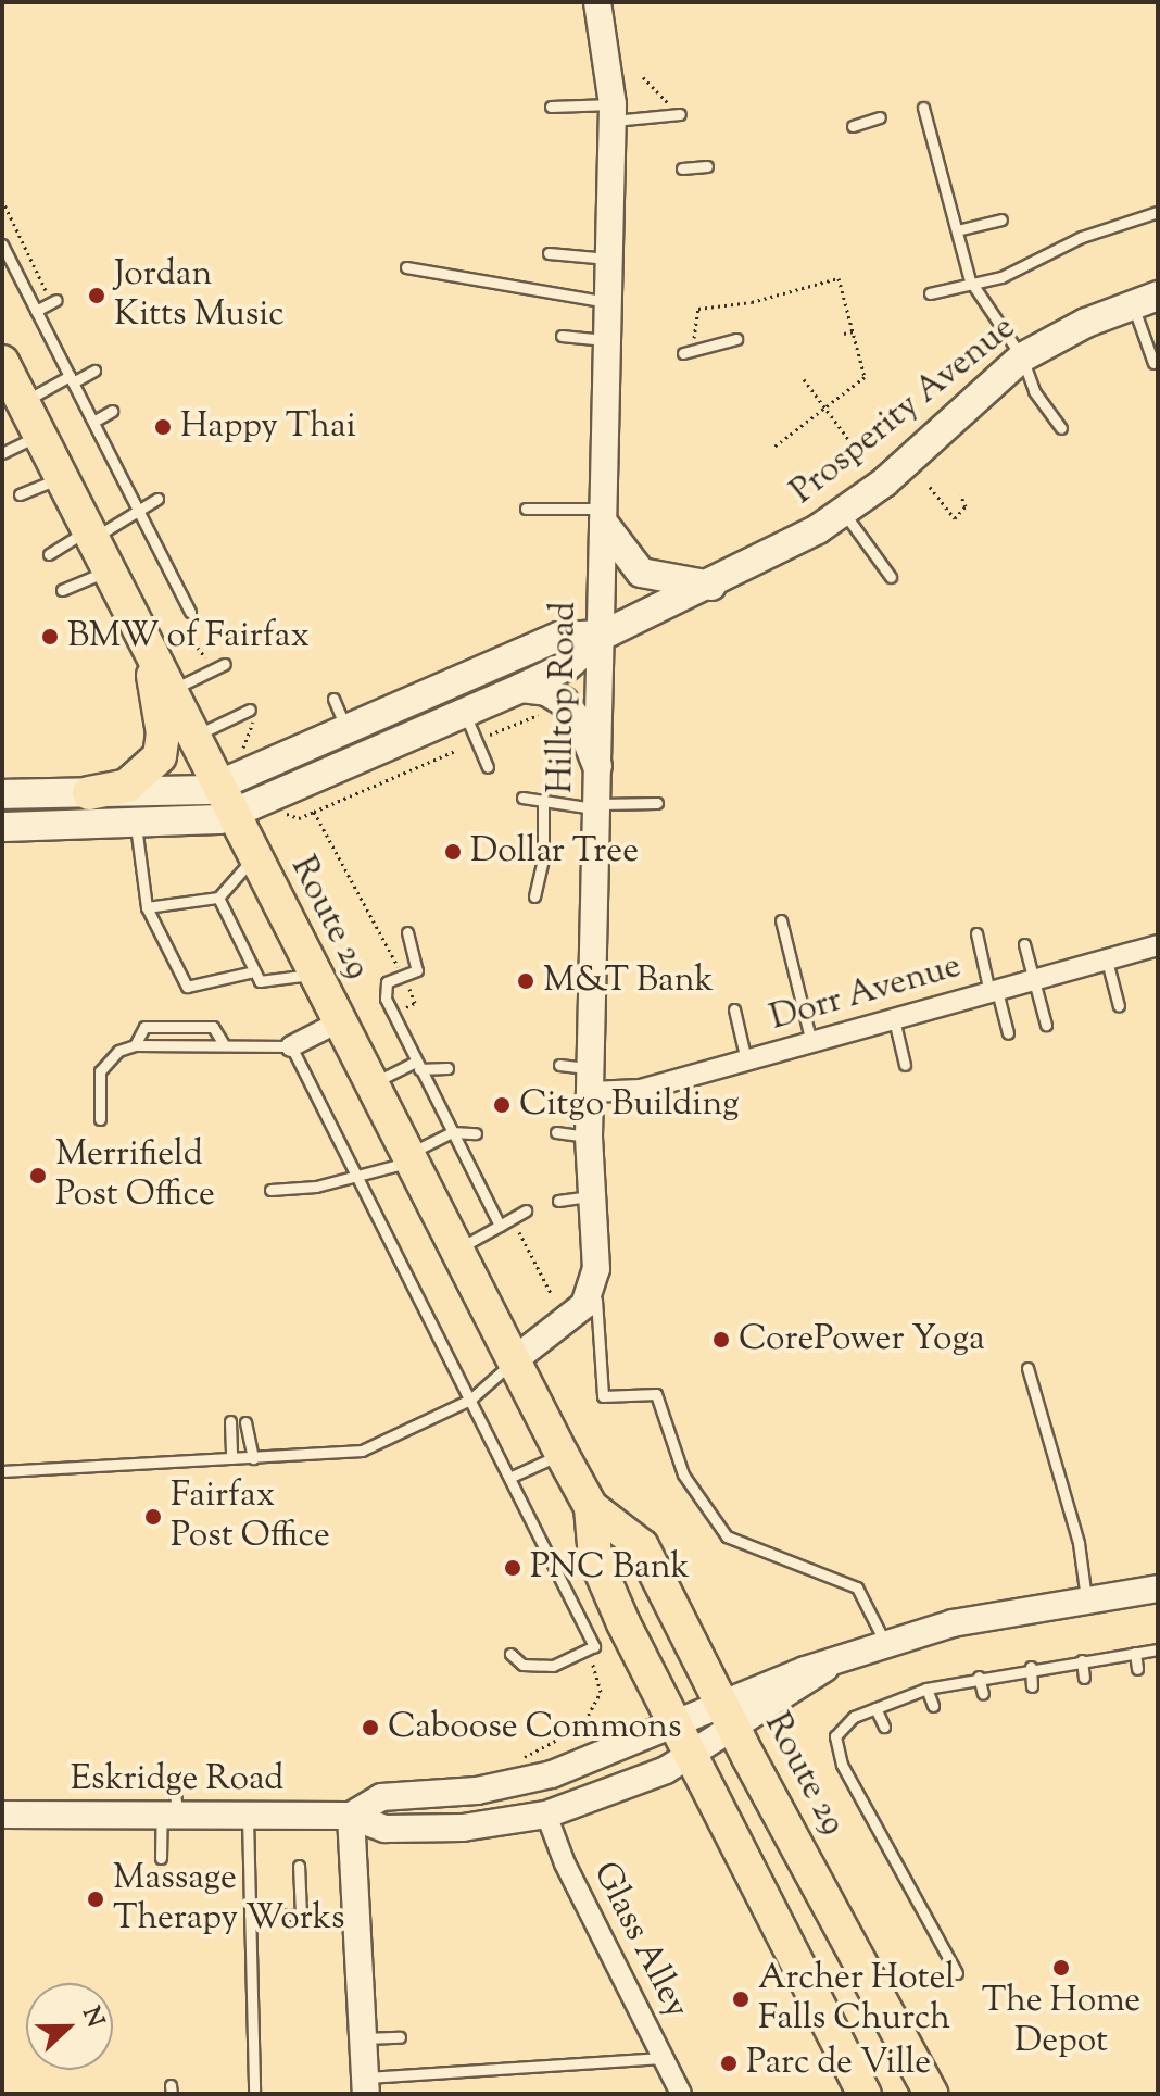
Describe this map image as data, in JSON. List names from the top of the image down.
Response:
{
  "streets": {
    "main road": ["Prosperity Avenue", "Route 29"],
    "street": [
      "Hilltop Road",
      "Dorr Avenue",
      "Eskridge Road",
      "Glass Alley"
    ]
  },
  "crossings": [
    ["Prosperity Avenue", "Hilltop Road"],
    ["Prosperity Avenue", "Route 29"],
    ["Hilltop Road", "Route 29"],
    ["Hilltop Road", "Dorr Avenue"],
    ["Route 29", "Eskridge Road"],
    ["Eskridge Road", "Glass Alley"]
  ],
  "places": [
    "Jordan Kitts Music",
    "Happy Thai",
    "BMW of Fairfax",
    "Dollar Tree",
    "M&T Bank",
    "Citgo Building",
    "Merrifield Post Office",
    "CorePower Yoga",
    "Fairfax Post Office",
    "PNC Bank",
    "Caboose Commons",
    "Massage Therapy Works",
    "The Home Depot",
    "Archer Hotel Falls Church",
    "Parc de Ville"
  ],
  "north": "right"
}
